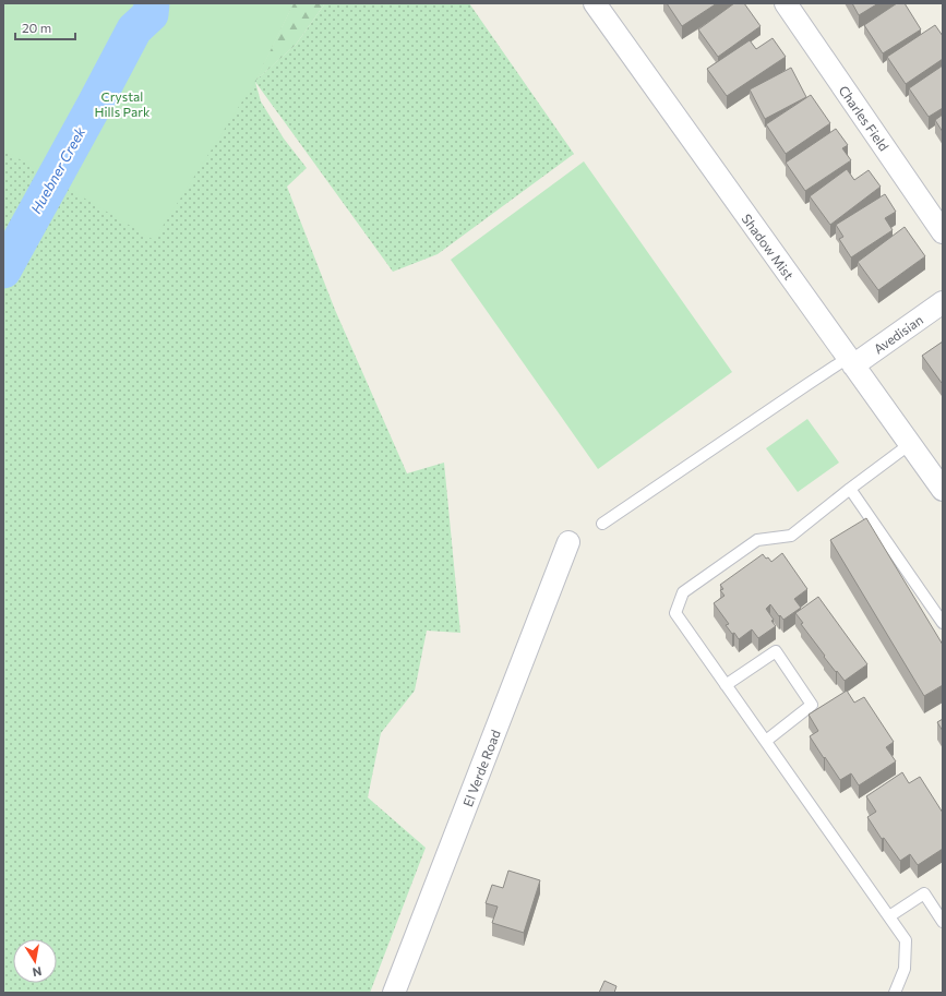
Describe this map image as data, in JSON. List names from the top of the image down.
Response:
{
  "streets": {
    "street": [
      "Charles Field",
      "Shadow Mist",
      "Avedisian",
      "El Verde Road"
    ]
  },
  "crossings": [
    ["Shadow Mist", "Avedisian"]
  ],
  "water": ["Huebner Creek"],
  "parks": ["Crystal Hills Park"],
  "scale_bar": "20 m",
  "north": "bottom"
}
